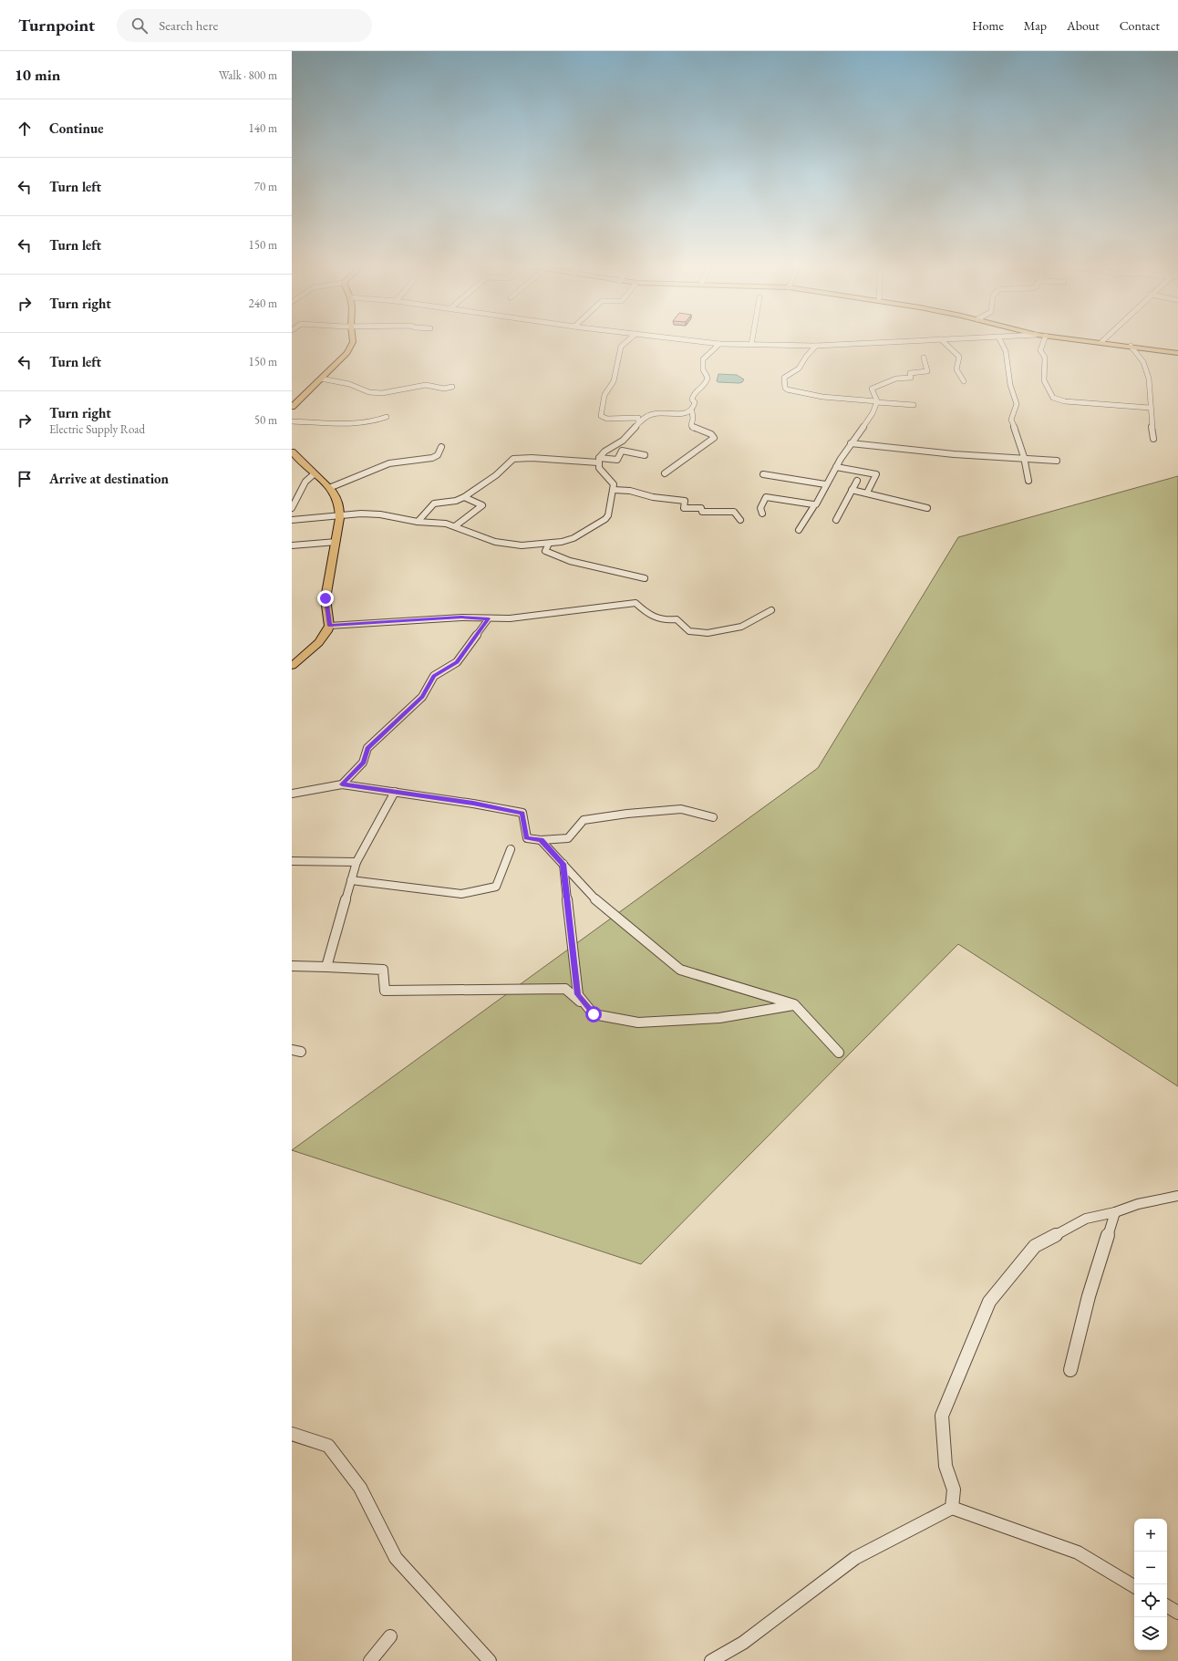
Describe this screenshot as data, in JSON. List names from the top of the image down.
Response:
{
  "page": {
    "header": "Turnpoint",
    "search": "Search here",
    "nav": [
      "Home",
      "Map",
      "About",
      "Contact"
    ],
    "heading": ["10 min", "Walk · 800 m"],
    "list": [
      ["Continue", "140 m"],
      ["Turn left", "70 m"],
      ["Turn left", "150 m"],
      ["Turn right", "240 m"],
      ["Turn left", "150 m"],
      ["Turn right", "Electric Supply Road", "50 m"],
      "Arrive at destination"
    ],
    "map_buttons": ["+", "−"]
  }
}
